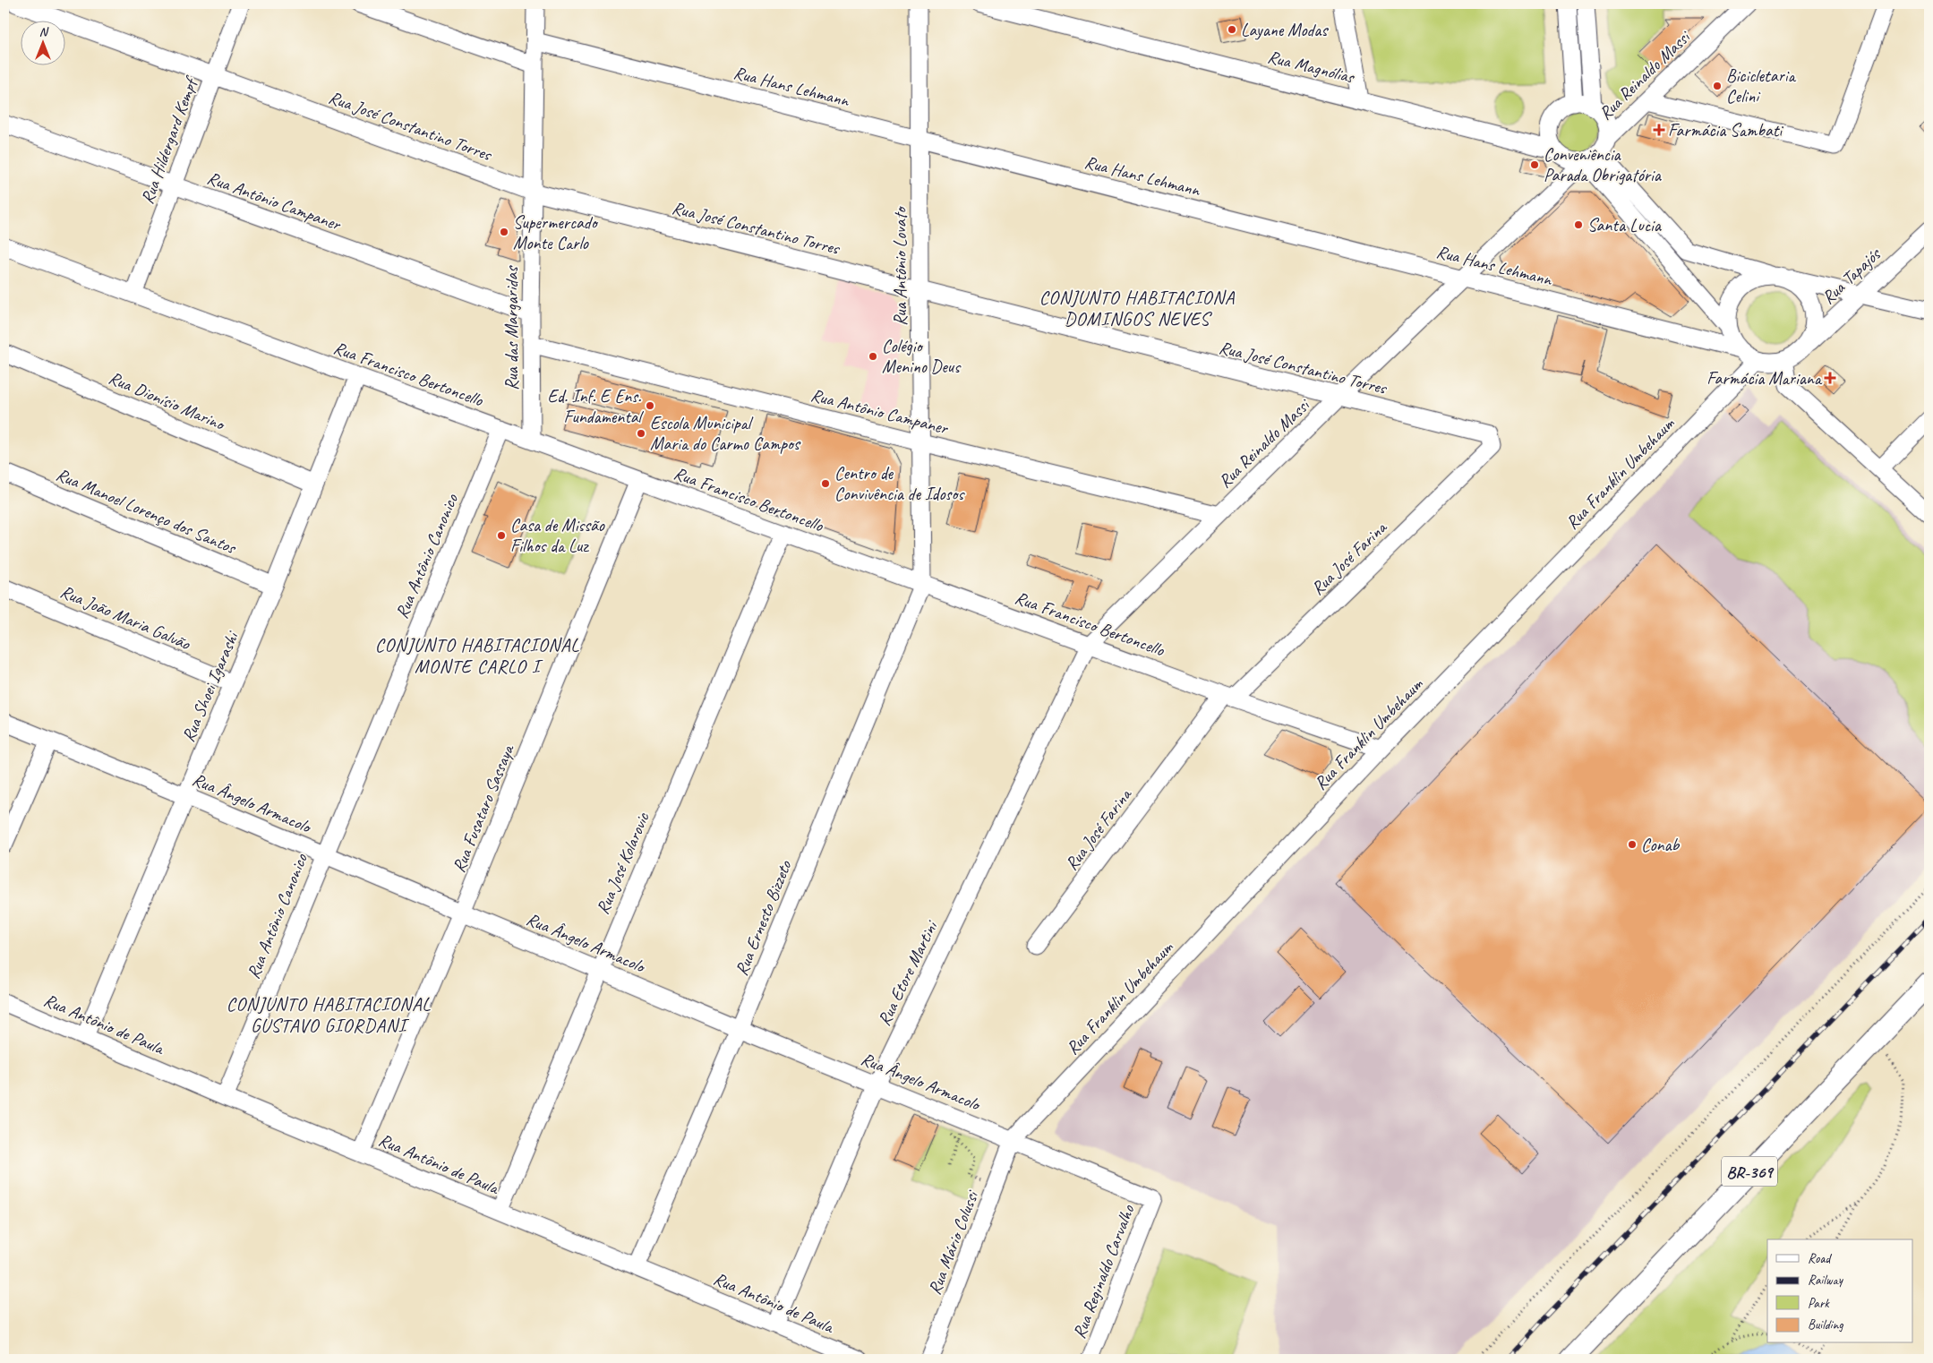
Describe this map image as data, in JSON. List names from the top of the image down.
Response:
{
  "streets": {
    "main road": ["BR-369"],
    "street": [
      "Rua Magnólias",
      "Rua Reinaldo Massi",
      "Rua Hans Lehmann",
      "Rua José Constantino Torres",
      "Rua Hildergard Kempf",
      "Rua Antônio Campaner",
      "Rua Antônio Lovato",
      "Rua Tapajós",
      "Rua das Margaridas",
      "Rua Francisco Bertoncello",
      "Rua Dionísio Marino",
      "Rua Franklin Umbehaum",
      "Rua Manoel Lorenço dos Santos",
      "Rua Antônio Canonico",
      "Rua José Farina",
      "Rua João Maria Galvão",
      "Rua Shoei Igarashi",
      "Rua Ângelo Armacolo",
      "Rua Fusataro Sassaya",
      "Rua José Kolarovic",
      "Rua Ernesto Bizzeto",
      "Rua Etore Martini",
      "Rua Antônio de Paula",
      "Rua Mário Colussi",
      "Rua Reginaldo Carvalho"
    ]
  },
  "crossings": [
    ["Rua Magnólias", "Rua Reinaldo Massi"],
    ["Rua Reinaldo Massi", "Rua Hans Lehmann"],
    ["Rua Reinaldo Massi", "Rua José Constantino Torres"],
    ["Rua Reinaldo Massi", "Rua Antônio Campaner"],
    ["Rua Reinaldo Massi", "Rua Francisco Bertoncello"],
    ["Rua Reinaldo Massi", "Rua Etore Martini"],
    ["Rua Hans Lehmann", "Rua Antônio Lovato"],
    ["Rua Hans Lehmann", "Rua Tapajós"],
    ["Rua Hans Lehmann", "Rua das Margaridas"],
    ["Rua Hans Lehmann", "Rua Franklin Umbehaum"],
    ["Rua José Constantino Torres", "Rua Hildergard Kempf"],
    ["Rua José Constantino Torres", "Rua Antônio Lovato"],
    ["Rua José Constantino Torres", "Rua das Margaridas"],
    ["Rua José Constantino Torres", "Rua José Farina"],
    ["Rua Hildergard Kempf", "Rua Antônio Campaner"],
    ["Rua Hildergard Kempf", "Rua Francisco Bertoncello"],
    ["Rua Antônio Campaner", "Rua Antônio Lovato"],
    ["Rua Antônio Campaner", "Rua das Margaridas"],
    ["Rua Antônio Lovato", "Rua Francisco Bertoncello"],
    ["Rua Antônio Lovato", "Rua Ernesto Bizzeto"],
    ["Rua Tapajós", "Rua Franklin Umbehaum"],
    ["Rua das Margaridas", "Rua Francisco Bertoncello"],
    ["Rua Francisco Bertoncello", "Rua Franklin Umbehaum"],
    ["Rua Francisco Bertoncello", "Rua Antônio Canonico"],
    ["Rua Francisco Bertoncello", "Rua José Farina"],
    ["Rua Francisco Bertoncello", "Rua Shoei Igarashi"],
    ["Rua Francisco Bertoncello", "Rua Fusataro Sassaya"],
    ["Rua Francisco Bertoncello", "Rua José Kolarovic"],
    ["Rua Francisco Bertoncello", "Rua Ernesto Bizzeto"],
    ["Rua Francisco Bertoncello", "Rua Etore Martini"],
    ["Rua Dionísio Marino", "Rua Shoei Igarashi"],
    ["Rua Franklin Umbehaum", "Rua Ângelo Armacolo"],
    ["Rua Franklin Umbehaum", "Rua Mário Colussi"],
    ["Rua Manoel Lorenço dos Santos", "Rua Shoei Igarashi"],
    ["Rua Antônio Canonico", "Rua Ângelo Armacolo"],
    ["Rua Antônio Canonico", "Rua Antônio de Paula"],
    ["Rua João Maria Galvão", "Rua Shoei Igarashi"],
    ["Rua Shoei Igarashi", "Rua Ângelo Armacolo"],
    ["Rua Shoei Igarashi", "Rua Antônio de Paula"],
    ["Rua Ângelo Armacolo", "Rua Fusataro Sassaya"],
    ["Rua Ângelo Armacolo", "Rua José Kolarovic"],
    ["Rua Ângelo Armacolo", "Rua Ernesto Bizzeto"],
    ["Rua Ângelo Armacolo", "Rua Etore Martini"],
    ["Rua Ângelo Armacolo", "Rua Mário Colussi"],
    ["Rua Ângelo Armacolo", "Rua Reginaldo Carvalho"],
    ["Rua Fusataro Sassaya", "Rua Antônio de Paula"],
    ["Rua José Kolarovic", "Rua Antônio de Paula"],
    ["Rua Ernesto Bizzeto", "Rua Antônio de Paula"],
    ["Rua Etore Martini", "Rua Antônio de Paula"]
  ],
  "districts": ["CONJUNTO HABITACIONA DOMINGOS NEVES", "CONJUNTO HABITACIONAL MONTE CARLO I", "CONJUNTO HABITACIONAL GUSTAVO GIORDANI"],
  "places": {
    "other": [
      "Layane Modas",
      "Bicicletaria Celini",
      "Conveniência Parada Obrigatória",
      "Santa Lucia",
      "Supermercado Monte Carlo",
      "Colégio Menino Deus",
      "Ed. Inf. E Ens. Fundamental",
      "Escola Municipal Maria do Carmo Campos",
      "Centro de Convivência de Idosos",
      "Casa de Missão Filhos da Luz",
      "Conab"
    ],
    "health": ["Farmácia Sambati", "Farmácia Mariana"]
  },
  "legend": [
    "Road",
    "Railway",
    "Park",
    "Building"
  ],
  "north": "top"
}
